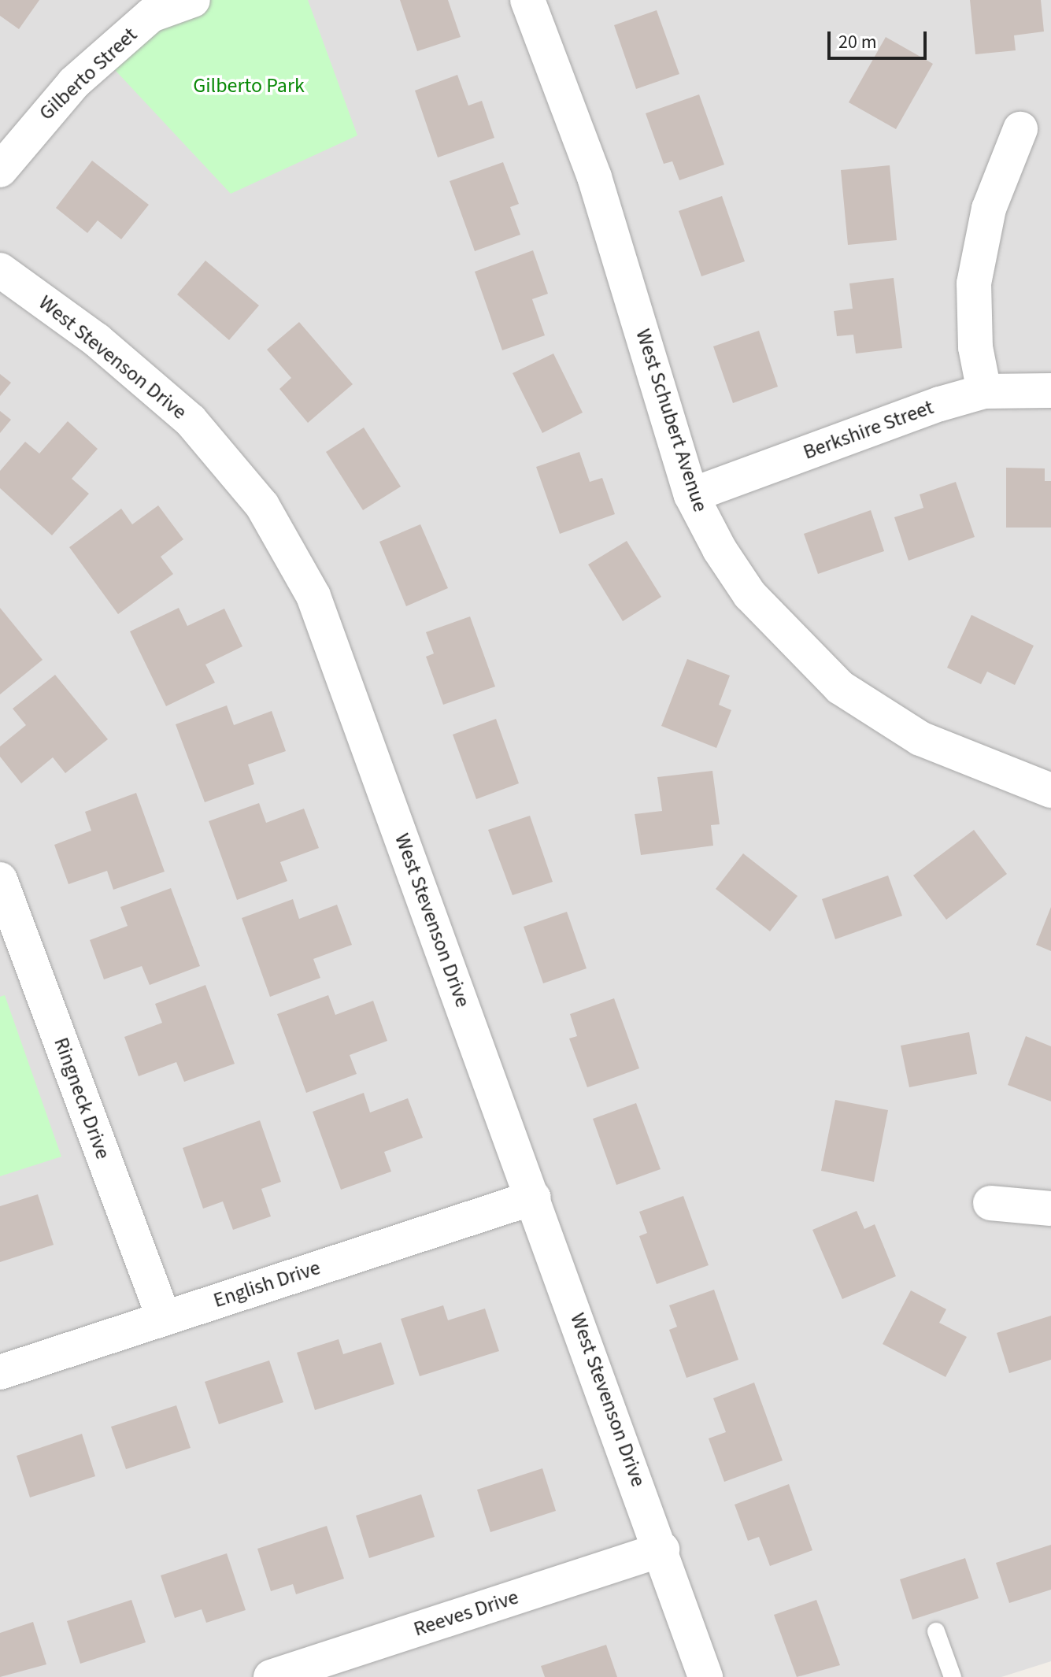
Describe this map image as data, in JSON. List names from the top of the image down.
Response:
{
  "streets": {
    "street": [
      "Gilberto Street",
      "West Stevenson Drive",
      "West Schubert Avenue",
      "Berkshire Street",
      "Ringneck Drive",
      "English Drive",
      "Reeves Drive"
    ]
  },
  "crossings": [
    ["West Stevenson Drive", "English Drive"],
    ["West Stevenson Drive", "Reeves Drive"],
    ["West Schubert Avenue", "Berkshire Street"],
    ["Ringneck Drive", "English Drive"]
  ],
  "parks": ["Gilberto Park"],
  "scale_bar": "20 m"
}
